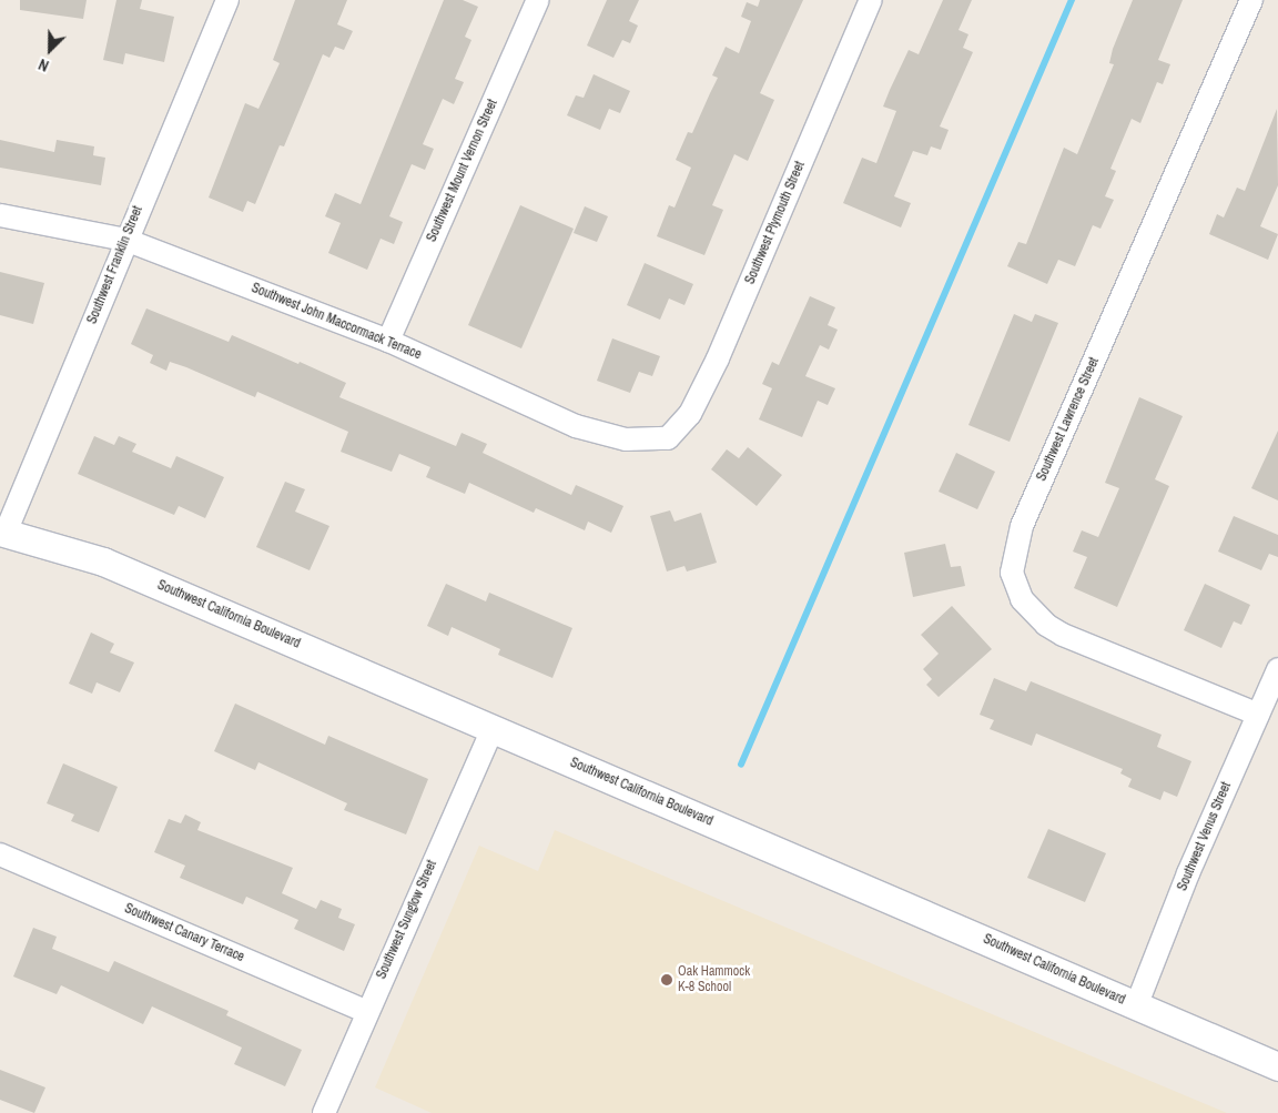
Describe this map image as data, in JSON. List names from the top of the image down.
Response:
{
  "streets": {
    "street": [
      "Southwest Mount Vernon Street",
      "Southwest Plymouth Street",
      "Southwest Franklin Street",
      "Southwest John Maccormack Terrace",
      "Southwest Lawrence Street",
      "Southwest California Boulevard",
      "Southwest Venus Street",
      "Southwest Sunglow Street",
      "Southwest Canary Terrace"
    ]
  },
  "crossings": [
    ["Southwest Mount Vernon Street", "Southwest John Maccormack Terrace"],
    ["Southwest Plymouth Street", "Southwest John Maccormack Terrace"],
    ["Southwest Franklin Street", "Southwest John Maccormack Terrace"],
    ["Southwest Franklin Street", "Southwest California Boulevard"],
    ["Southwest Lawrence Street", "Southwest Venus Street"],
    ["Southwest California Boulevard", "Southwest Venus Street"],
    ["Southwest California Boulevard", "Southwest Sunglow Street"],
    ["Southwest Sunglow Street", "Southwest Canary Terrace"]
  ],
  "places": ["Oak Hammock K-8 School"],
  "north": "bottom left"
}
